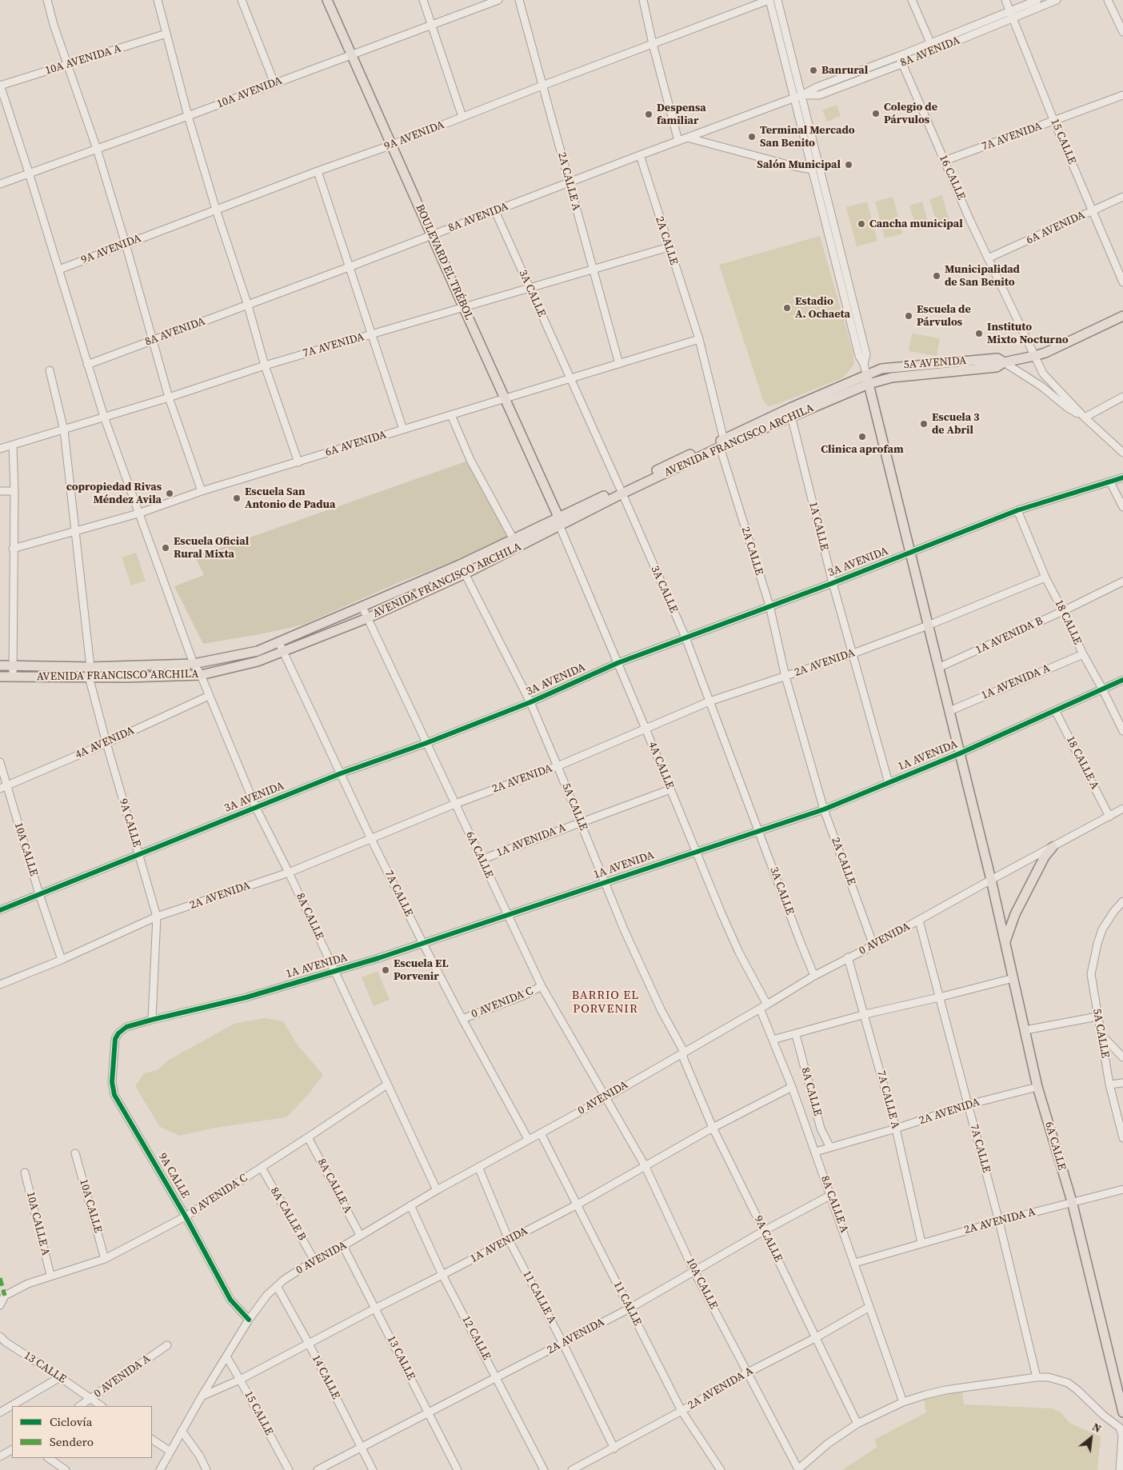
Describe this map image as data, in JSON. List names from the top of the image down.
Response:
{
  "streets": {
    "main road": [
      "BOULEVARD EL TRÉBOL",
      "5A AVENIDA",
      "AVENIDA FRANCISCO ARCHILA",
      "6A CALLE"
    ],
    "street": [
      "8A AVENIDA",
      "10A AVENIDA A",
      "10A AVENIDA",
      "9A AVENIDA",
      "7A AVENIDA",
      "15 CALLE",
      "16 CALLE",
      "2A CALLE A",
      "6A AVENIDA",
      "2A CALLE",
      "3A CALLE",
      "1A CALLE",
      "3A AVENIDA",
      "18 CALLE",
      "1A AVENIDA B",
      "2A AVENIDA",
      "1A AVENIDA A",
      "4A AVENIDA",
      "1A AVENIDA",
      "18 CALLE A",
      "4A CALLE",
      "5A CALLE",
      "9A CALLE",
      "10A CALLE",
      "7A CALLE",
      "8A CALLE",
      "0 AVENIDA",
      "0 AVENIDA C",
      "7A CALLE A",
      "8A CALLE A",
      "8A CALLE B",
      "2A AVENIDA A",
      "10A CALLE A",
      "11 CALLE A",
      "11 CALLE",
      "12 CALLE",
      "13 CALLE",
      "0 AVENIDA A",
      "14 CALLE"
    ]
  },
  "crossings": [
    ["8A AVENIDA", "15 CALLE"],
    ["8A AVENIDA", "16 CALLE"],
    ["8A AVENIDA", "2A CALLE A"],
    ["8A AVENIDA", "2A CALLE"],
    ["8A AVENIDA", "BOULEVARD EL TRÉBOL"],
    ["8A AVENIDA", "3A CALLE"],
    ["8A AVENIDA", "8A CALLE"],
    ["10A AVENIDA A", "8A CALLE"],
    ["10A AVENIDA", "BOULEVARD EL TRÉBOL"],
    ["10A AVENIDA", "8A CALLE"],
    ["9A AVENIDA", "2A CALLE A"],
    ["9A AVENIDA", "BOULEVARD EL TRÉBOL"],
    ["9A AVENIDA", "8A CALLE"],
    ["7A AVENIDA", "15 CALLE"],
    ["7A AVENIDA", "16 CALLE"],
    ["7A AVENIDA", "2A CALLE A"],
    ["7A AVENIDA", "2A CALLE"],
    ["7A AVENIDA", "BOULEVARD EL TRÉBOL"],
    ["7A AVENIDA", "3A CALLE"],
    ["7A AVENIDA", "9A CALLE"],
    ["7A AVENIDA", "8A CALLE"],
    ["15 CALLE", "6A AVENIDA"],
    ["15 CALLE", "1A AVENIDA"],
    ["15 CALLE", "0 AVENIDA"],
    ["16 CALLE", "6A AVENIDA"],
    ["16 CALLE", "5A AVENIDA"],
    ["2A CALLE A", "6A AVENIDA"],
    ["6A AVENIDA", "2A CALLE"],
    ["6A AVENIDA", "BOULEVARD EL TRÉBOL"],
    ["6A AVENIDA", "3A CALLE"],
    ["6A AVENIDA", "9A CALLE"],
    ["6A AVENIDA", "8A CALLE"],
    ["2A CALLE", "AVENIDA FRANCISCO ARCHILA"],
    ["2A CALLE", "3A AVENIDA"],
    ["2A CALLE", "2A AVENIDA"],
    ["2A CALLE", "1A AVENIDA"],
    ["2A CALLE", "0 AVENIDA"],
    ["BOULEVARD EL TRÉBOL", "AVENIDA FRANCISCO ARCHILA"],
    ["BOULEVARD EL TRÉBOL", "4A CALLE"],
    ["3A CALLE", "AVENIDA FRANCISCO ARCHILA"],
    ["3A CALLE", "3A AVENIDA"],
    ["3A CALLE", "2A AVENIDA"],
    ["3A CALLE", "1A AVENIDA"],
    ["3A CALLE", "0 AVENIDA"],
    ["5A AVENIDA", "AVENIDA FRANCISCO ARCHILA"],
    ["5A AVENIDA", "6A CALLE"],
    ["AVENIDA FRANCISCO ARCHILA", "1A CALLE"],
    ["AVENIDA FRANCISCO ARCHILA", "4A CALLE"],
    ["AVENIDA FRANCISCO ARCHILA", "5A CALLE"],
    ["AVENIDA FRANCISCO ARCHILA", "9A CALLE"],
    ["AVENIDA FRANCISCO ARCHILA", "6A CALLE"],
    ["AVENIDA FRANCISCO ARCHILA", "7A CALLE"],
    ["AVENIDA FRANCISCO ARCHILA", "8A CALLE"],
    ["1A CALLE", "3A AVENIDA"],
    ["1A CALLE", "2A AVENIDA"],
    ["1A CALLE", "1A AVENIDA"],
    ["3A AVENIDA", "18 CALLE"],
    ["3A AVENIDA", "4A CALLE"],
    ["3A AVENIDA", "5A CALLE"],
    ["3A AVENIDA", "9A CALLE"],
    ["3A AVENIDA", "10A CALLE"],
    ["3A AVENIDA", "6A CALLE"],
    ["3A AVENIDA", "7A CALLE"],
    ["3A AVENIDA", "8A CALLE"],
    ["18 CALLE", "1A AVENIDA B"],
    ["18 CALLE", "2A AVENIDA"],
    ["18 CALLE", "1A AVENIDA A"],
    ["18 CALLE", "1A AVENIDA"],
    ["1A AVENIDA B", "6A CALLE"],
    ["2A AVENIDA", "4A CALLE"],
    ["2A AVENIDA", "5A CALLE"],
    ["2A AVENIDA", "9A CALLE"],
    ["2A AVENIDA", "10A CALLE"],
    ["2A AVENIDA", "6A CALLE"],
    ["2A AVENIDA", "7A CALLE"],
    ["2A AVENIDA", "8A CALLE"],
    ["2A AVENIDA", "7A CALLE A"],
    ["2A AVENIDA", "8A CALLE A"],
    ["2A AVENIDA", "11 CALLE A"],
    ["2A AVENIDA", "11 CALLE"],
    ["2A AVENIDA", "12 CALLE"],
    ["2A AVENIDA", "13 CALLE"],
    ["2A AVENIDA", "14 CALLE"],
    ["1A AVENIDA A", "4A CALLE"],
    ["1A AVENIDA A", "5A CALLE"],
    ["1A AVENIDA A", "6A CALLE"],
    ["4A AVENIDA", "9A CALLE"],
    ["4A AVENIDA", "10A CALLE"],
    ["4A AVENIDA", "8A CALLE"],
    ["1A AVENIDA", "18 CALLE A"],
    ["1A AVENIDA", "4A CALLE"],
    ["1A AVENIDA", "5A CALLE"],
    ["1A AVENIDA", "9A CALLE"],
    ["1A AVENIDA", "10A CALLE"],
    ["1A AVENIDA", "6A CALLE"],
    ["1A AVENIDA", "7A CALLE"],
    ["1A AVENIDA", "8A CALLE"],
    ["1A AVENIDA", "0 AVENIDA"],
    ["1A AVENIDA", "8A CALLE A"],
    ["1A AVENIDA", "11 CALLE A"],
    ["1A AVENIDA", "11 CALLE"],
    ["1A AVENIDA", "12 CALLE"],
    ["1A AVENIDA", "13 CALLE"],
    ["1A AVENIDA", "14 CALLE"],
    ["18 CALLE A", "0 AVENIDA"],
    ["4A CALLE", "0 AVENIDA"],
    ["5A CALLE", "9A CALLE"],
    ["5A CALLE", "0 AVENIDA"],
    ["9A CALLE", "0 AVENIDA"],
    ["9A CALLE", "0 AVENIDA C"],
    ["9A CALLE", "2A AVENIDA A"],
    ["10A CALLE", "6A CALLE"],
    ["10A CALLE", "0 AVENIDA"],
    ["10A CALLE", "0 AVENIDA C"],
    ["10A CALLE", "2A AVENIDA A"],
    ["6A CALLE", "0 AVENIDA"],
    ["6A CALLE", "0 AVENIDA C"],
    ["6A CALLE", "2A AVENIDA A"],
    ["7A CALLE", "0 AVENIDA"],
    ["7A CALLE", "0 AVENIDA C"],
    ["7A CALLE", "2A AVENIDA A"],
    ["8A CALLE", "0 AVENIDA"],
    ["8A CALLE", "0 AVENIDA C"],
    ["0 AVENIDA", "7A CALLE A"],
    ["0 AVENIDA", "8A CALLE A"],
    ["0 AVENIDA", "8A CALLE B"],
    ["0 AVENIDA", "11 CALLE A"],
    ["0 AVENIDA", "11 CALLE"],
    ["0 AVENIDA", "12 CALLE"],
    ["0 AVENIDA", "13 CALLE"],
    ["0 AVENIDA", "14 CALLE"],
    ["0 AVENIDA C", "8A CALLE A"],
    ["0 AVENIDA C", "8A CALLE B"],
    ["0 AVENIDA C", "10A CALLE A"],
    ["7A CALLE A", "2A AVENIDA A"],
    ["8A CALLE A", "2A AVENIDA A"],
    ["2A AVENIDA A", "11 CALLE A"],
    ["2A AVENIDA A", "11 CALLE"],
    ["13 CALLE", "0 AVENIDA A"]
  ],
  "districts": ["BARRIO EL PORVENIR"],
  "places": [
    "Banrural",
    "Colegio de Párvulos",
    "Despensa familiar",
    "Terminal Mercado San Benito",
    "Salón Municipal",
    "Cancha municipal",
    "Municipalidad de San Benito",
    "Estadio A. Ochaeta",
    "Escuela de Párvulos",
    "Instituto Mixto Nocturno",
    "Escuela 3 de Abril",
    "Clinica aprofam",
    "copropiedad Rivas Méndez Avila",
    "Escuela San Antonio de Padua",
    "Escuela Oficial Rural Mixta",
    "Escuela EL Porvenir"
  ],
  "legend": ["Ciclovía", "Sendero"],
  "north": "top right"
}
